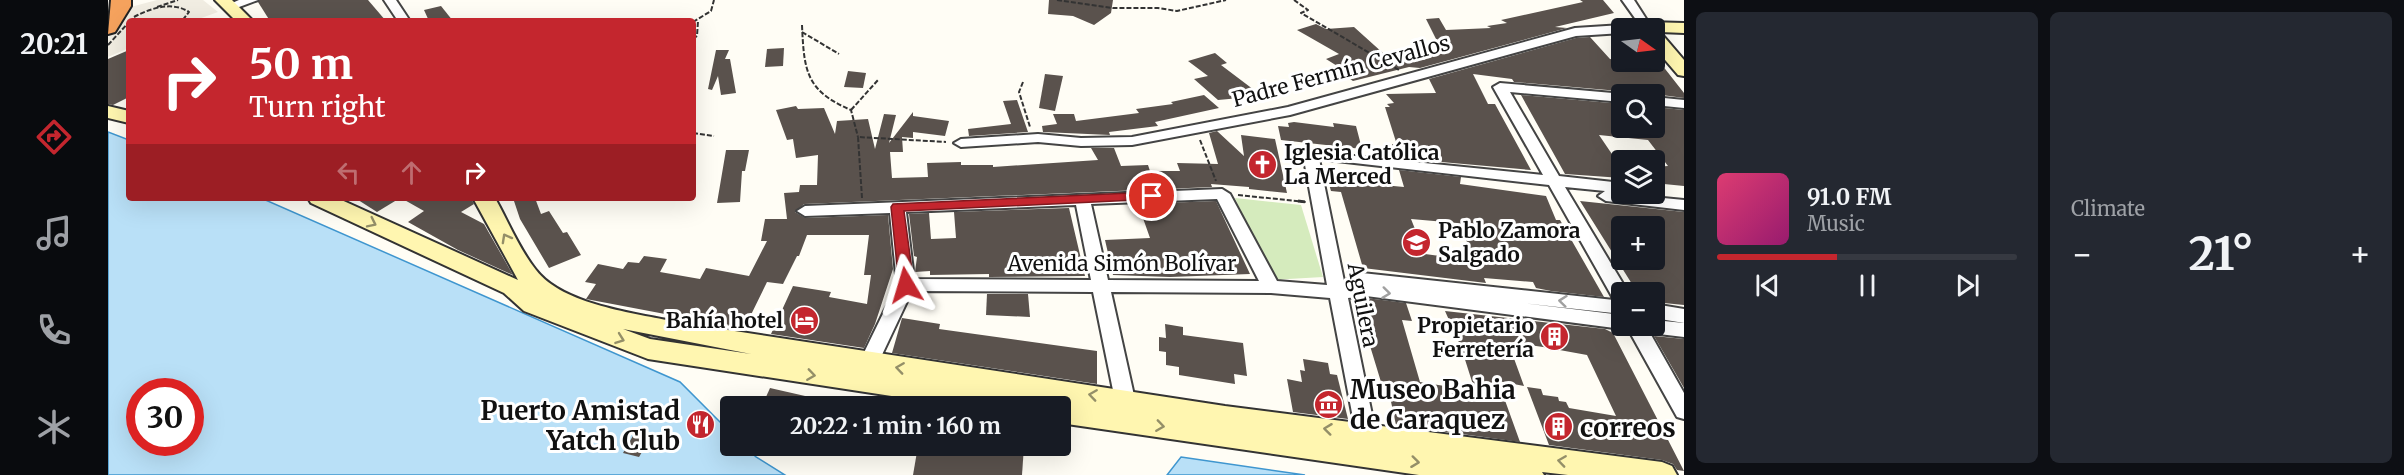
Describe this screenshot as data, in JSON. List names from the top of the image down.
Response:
{
  "streets": {
    "street": ["Padre Fermín Cevallos", "Avenida Simón Bolívar", "Aguilera"]
  },
  "crossings": [
    ["Avenida Simón Bolívar", "Aguilera"]
  ],
  "places": {
    "church": ["Iglesia Católica La Merced"],
    "school or university": ["Pablo Zamora Salgado"],
    "hotel": ["Bahía hotel"],
    "building": ["Propietario Ferretería", "correos"],
    "museum": ["Museo Bahia de Caraquez"],
    "restaurant": ["Puerto Amistad Yatch Club"]
  },
  "north": "right",
  "page": {
    "tabs": "20:21",
    "tile": "Climate",
    "map_buttons": ["+", "−"],
    "turn": ["50 m", "Turn right"],
    "song": ["91.0 FM", "Music"],
    "heat": ["−", "21°", "+"],
    "limit": "30",
    "trip": "20:22 · 1 min · 160 m"
  }
}
